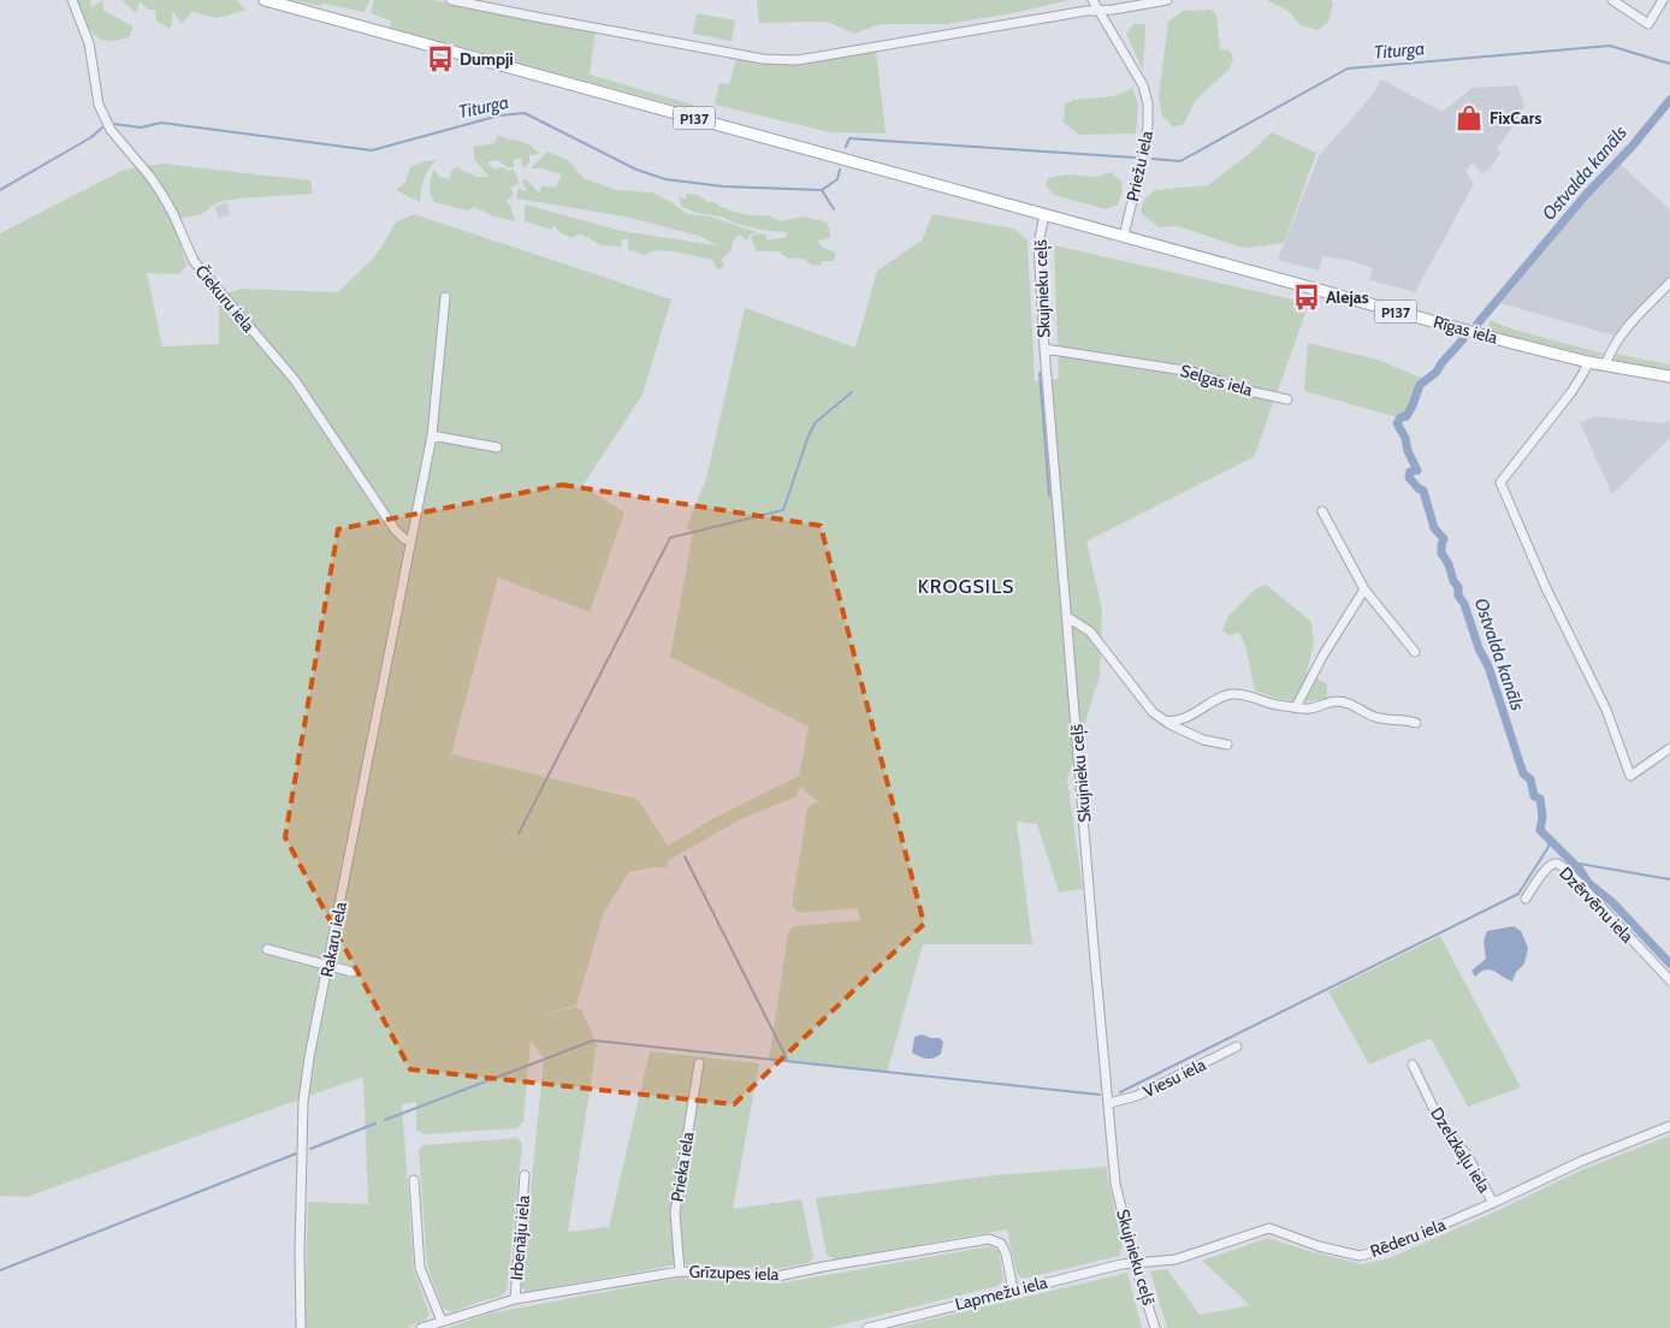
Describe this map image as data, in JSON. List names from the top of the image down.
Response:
{
  "streets": {
    "main road": ["P137", "Rīgas iela"],
    "street": [
      "Priežu iela",
      "Skujnieku ceļš",
      "Čiekuru iela",
      "Selgas iela",
      "Dzērvēnu iela",
      "Rakaru iela",
      "Viesu iela",
      "Dzelzkaļu iela",
      "Prieka iela",
      "Irbenāju iela",
      "Rēderu iela",
      "Grīzupes iela",
      "Lapmežu iela"
    ]
  },
  "crossings": [
    ["P137", "Priežu iela"],
    ["P137", "Skujnieku ceļš"],
    ["P137", "Rīgas iela"],
    ["Priežu iela", "Rīgas iela"],
    ["Skujnieku ceļš", "Selgas iela"],
    ["Skujnieku ceļš", "Viesu iela"],
    ["Skujnieku ceļš", "Rēderu iela"],
    ["Skujnieku ceļš", "Lapmežu iela"],
    ["Čiekuru iela", "Rakaru iela"],
    ["Dzelzkaļu iela", "Rēderu iela"],
    ["Prieka iela", "Grīzupes iela"],
    ["Irbenāju iela", "Grīzupes iela"],
    ["Rēderu iela", "Lapmežu iela"],
    ["Grīzupes iela", "Lapmežu iela"]
  ],
  "districts": ["KROGSILS"],
  "water": ["Titurga", "Ostvalda kanāls"],
  "places": {
    "bus stop": ["Dumpji", "Alejas"],
    "shop": ["FixCars"]
  }
}
